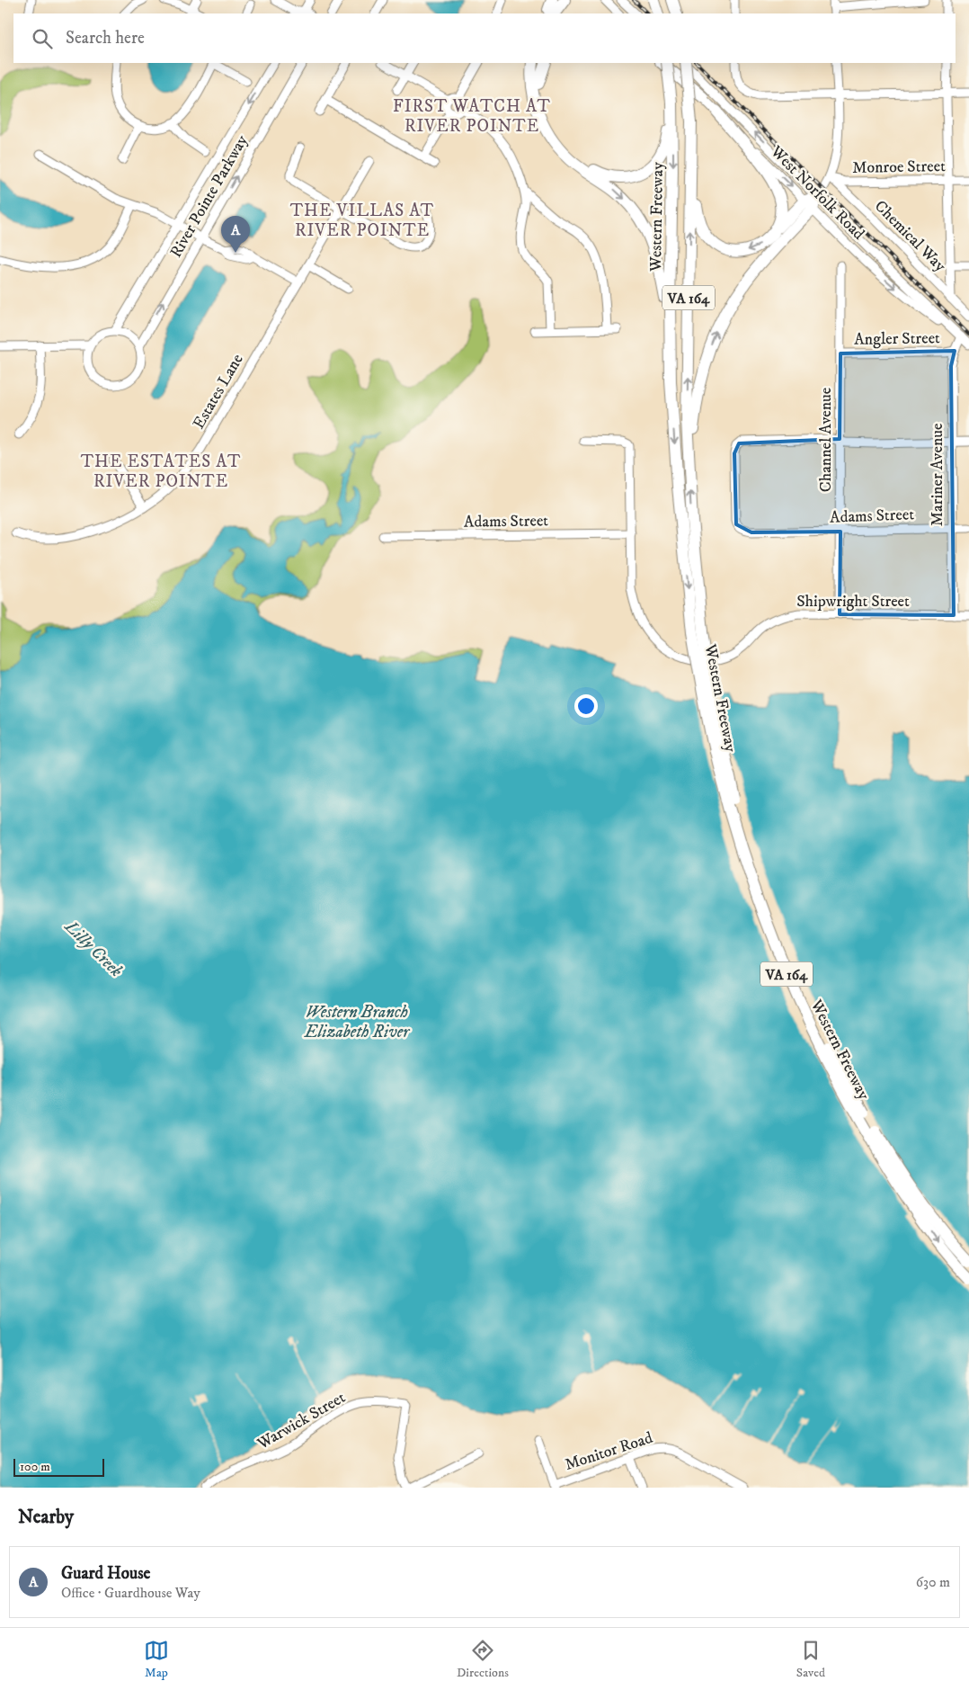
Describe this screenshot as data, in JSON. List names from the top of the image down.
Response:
{
  "streets": {
    "highway": ["Western Freeway", "VA 164"],
    "street": [
      "Monroe Street",
      "West Norfolk Road",
      "River Pointe Parkway",
      "Chemical Way",
      "Angler Street",
      "Estates Lane",
      "Channel Avenue",
      "Mariner Avenue",
      "Adams Street",
      "Shipwright Street",
      "Warwick Street",
      "Monitor Road"
    ]
  },
  "crossings": [
    ["Monroe Street", "Chemical Way"],
    ["West Norfolk Road", "Mariner Avenue"],
    ["Angler Street", "Channel Avenue"],
    ["Angler Street", "Mariner Avenue"],
    ["Channel Avenue", "Adams Street"],
    ["Channel Avenue", "Shipwright Street"],
    ["Mariner Avenue", "Adams Street"],
    ["Mariner Avenue", "Shipwright Street"],
    ["Adams Street", "Shipwright Street"]
  ],
  "districts": ["FIRST WATCH AT RIVER POINTE", "THE VILLAS AT RIVER POINTE", "THE ESTATES AT RIVER POINTE"],
  "water": ["Lilly Creek", "Western Branch Elizabeth River"],
  "scale_bar": "100 m",
  "page": {
    "search": "Search here",
    "pins": "A",
    "scale": "100 m",
    "heading": "Nearby",
    "list": [
      {
        "mark": "A",
        "name": "Guard House",
        "note": "Office · Guardhouse Way",
        "value": "630 m"
      }
    ],
    "nav": ["Map", "Directions", "Saved"]
  }
}
